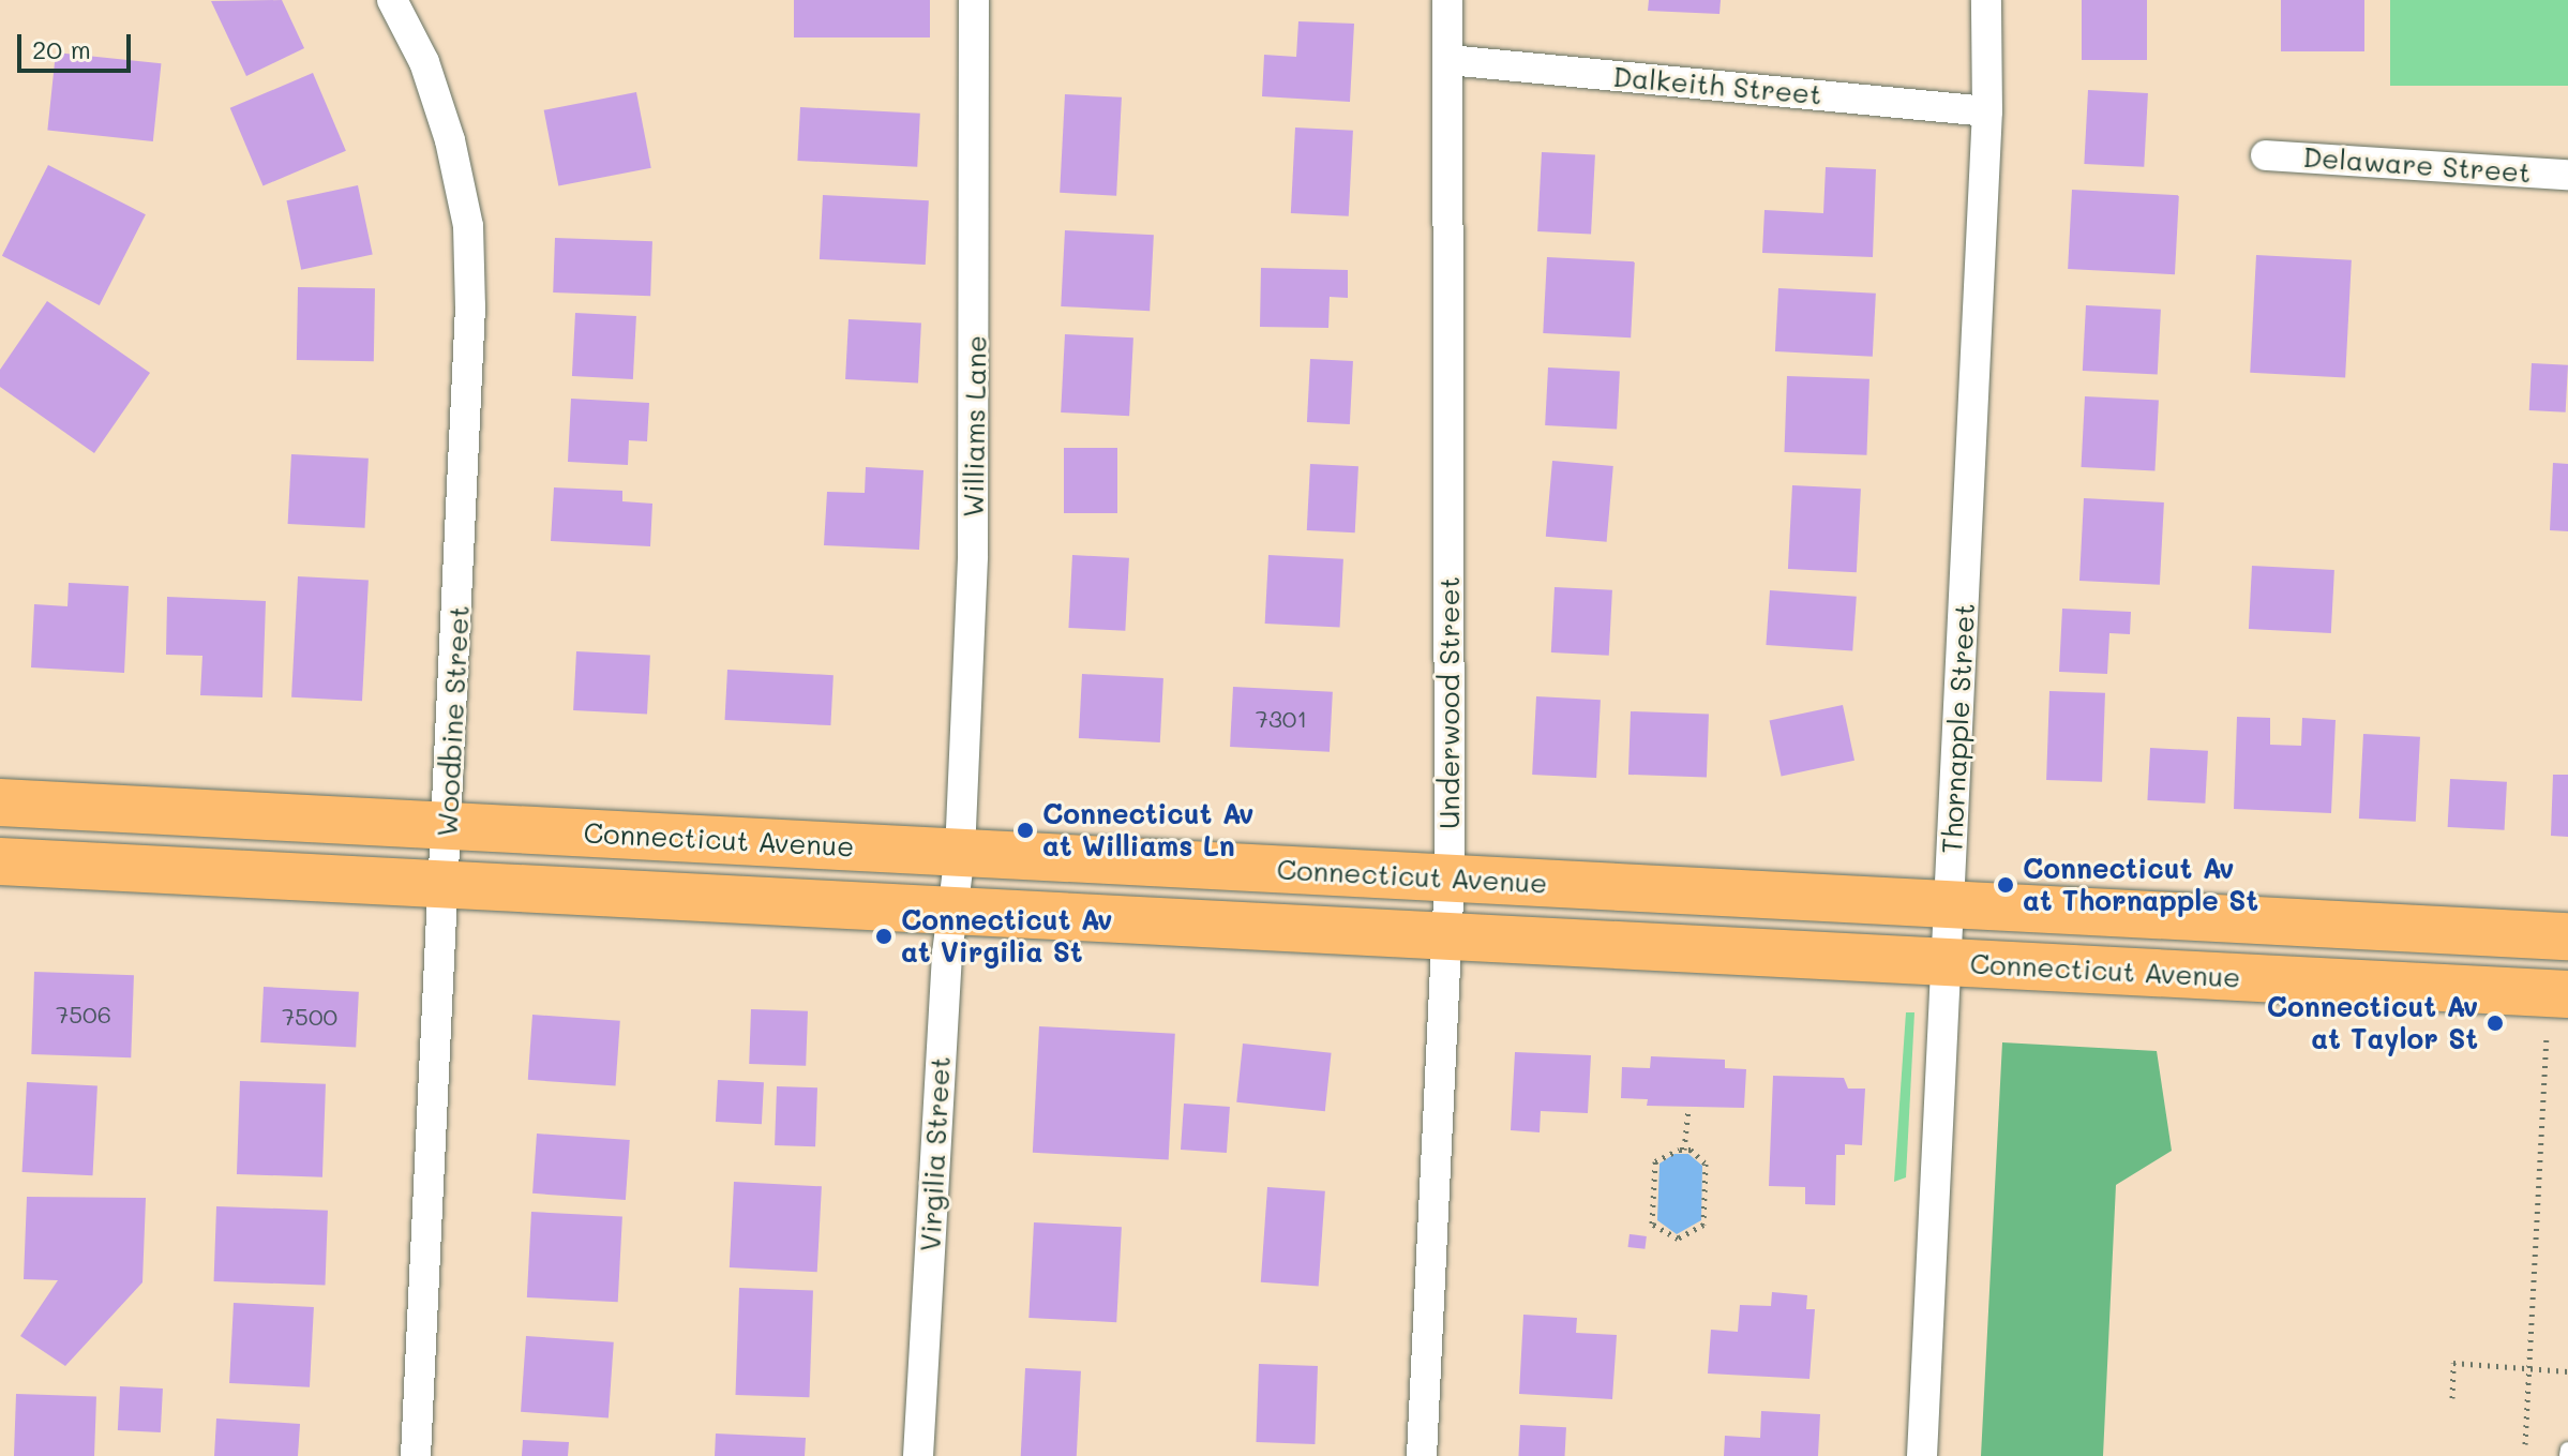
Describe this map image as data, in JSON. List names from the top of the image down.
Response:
{
  "streets": {
    "main road": ["Connecticut Avenue"],
    "street": [
      "Dalkeith Street",
      "Delaware Street",
      "Williams Lane",
      "Underwood Street",
      "Woodbine Street",
      "Thornapple Street",
      "Virgilia Street"
    ]
  },
  "crossings": [
    ["Dalkeith Street", "Underwood Street"],
    ["Dalkeith Street", "Thornapple Street"],
    ["Williams Lane", "Connecticut Avenue"],
    ["Williams Lane", "Virgilia Street"],
    ["Underwood Street", "Connecticut Avenue"],
    ["Woodbine Street", "Connecticut Avenue"],
    ["Thornapple Street", "Connecticut Avenue"],
    ["Connecticut Avenue", "Virgilia Street"]
  ],
  "places": [
    "Connecticut Av at Williams Ln",
    "Connecticut Av at Thornapple St",
    "Connecticut Av at Virgilia St",
    "Connecticut Av at Taylor St"
  ],
  "house_numbers": ["7301", "7506", "7500"],
  "scale_bar": "20 m"
}
